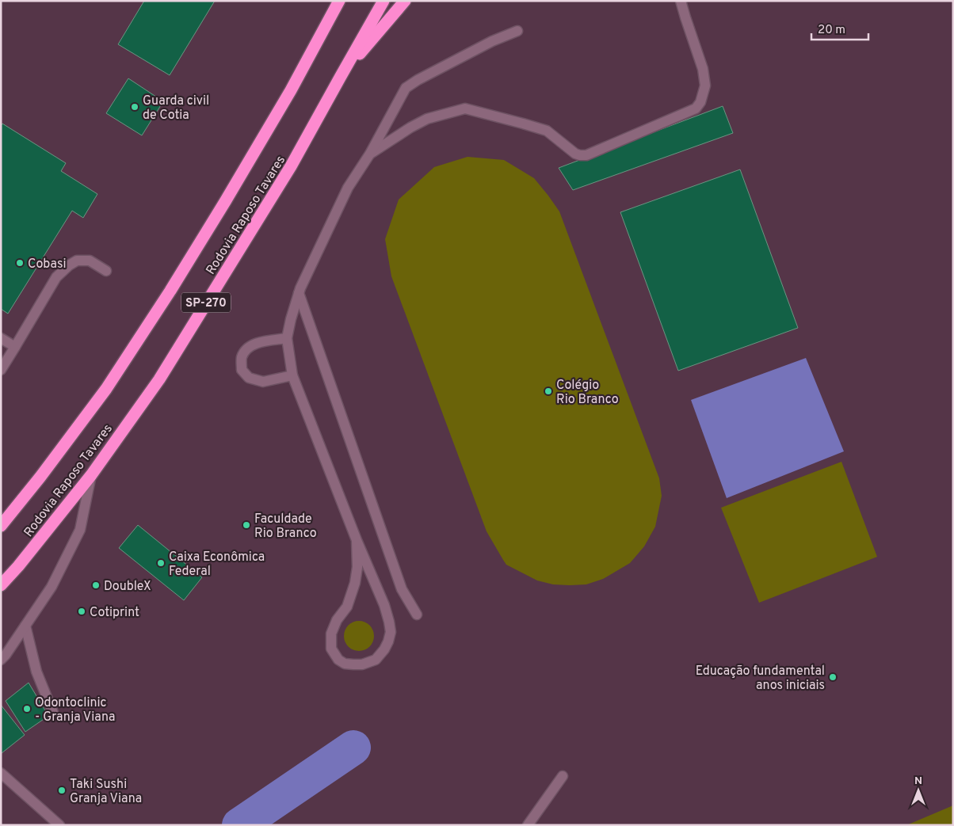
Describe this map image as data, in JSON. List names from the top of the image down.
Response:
{
  "streets": {
    "highway": ["Rodovia Raposo Tavares", "SP-270"]
  },
  "places": [
    "Guarda civil de Cotia",
    "Cobasi",
    "Colégio Rio Branco",
    "Faculdade Rio Branco",
    "Caixa Econômica Federal",
    "DoubleX",
    "Cotiprint",
    "Educação fundamental anos iniciais",
    "Odontoclinic - Granja Viana",
    "Taki Sushi Granja Viana"
  ],
  "scale_bar": "20 m",
  "north": "top"
}
